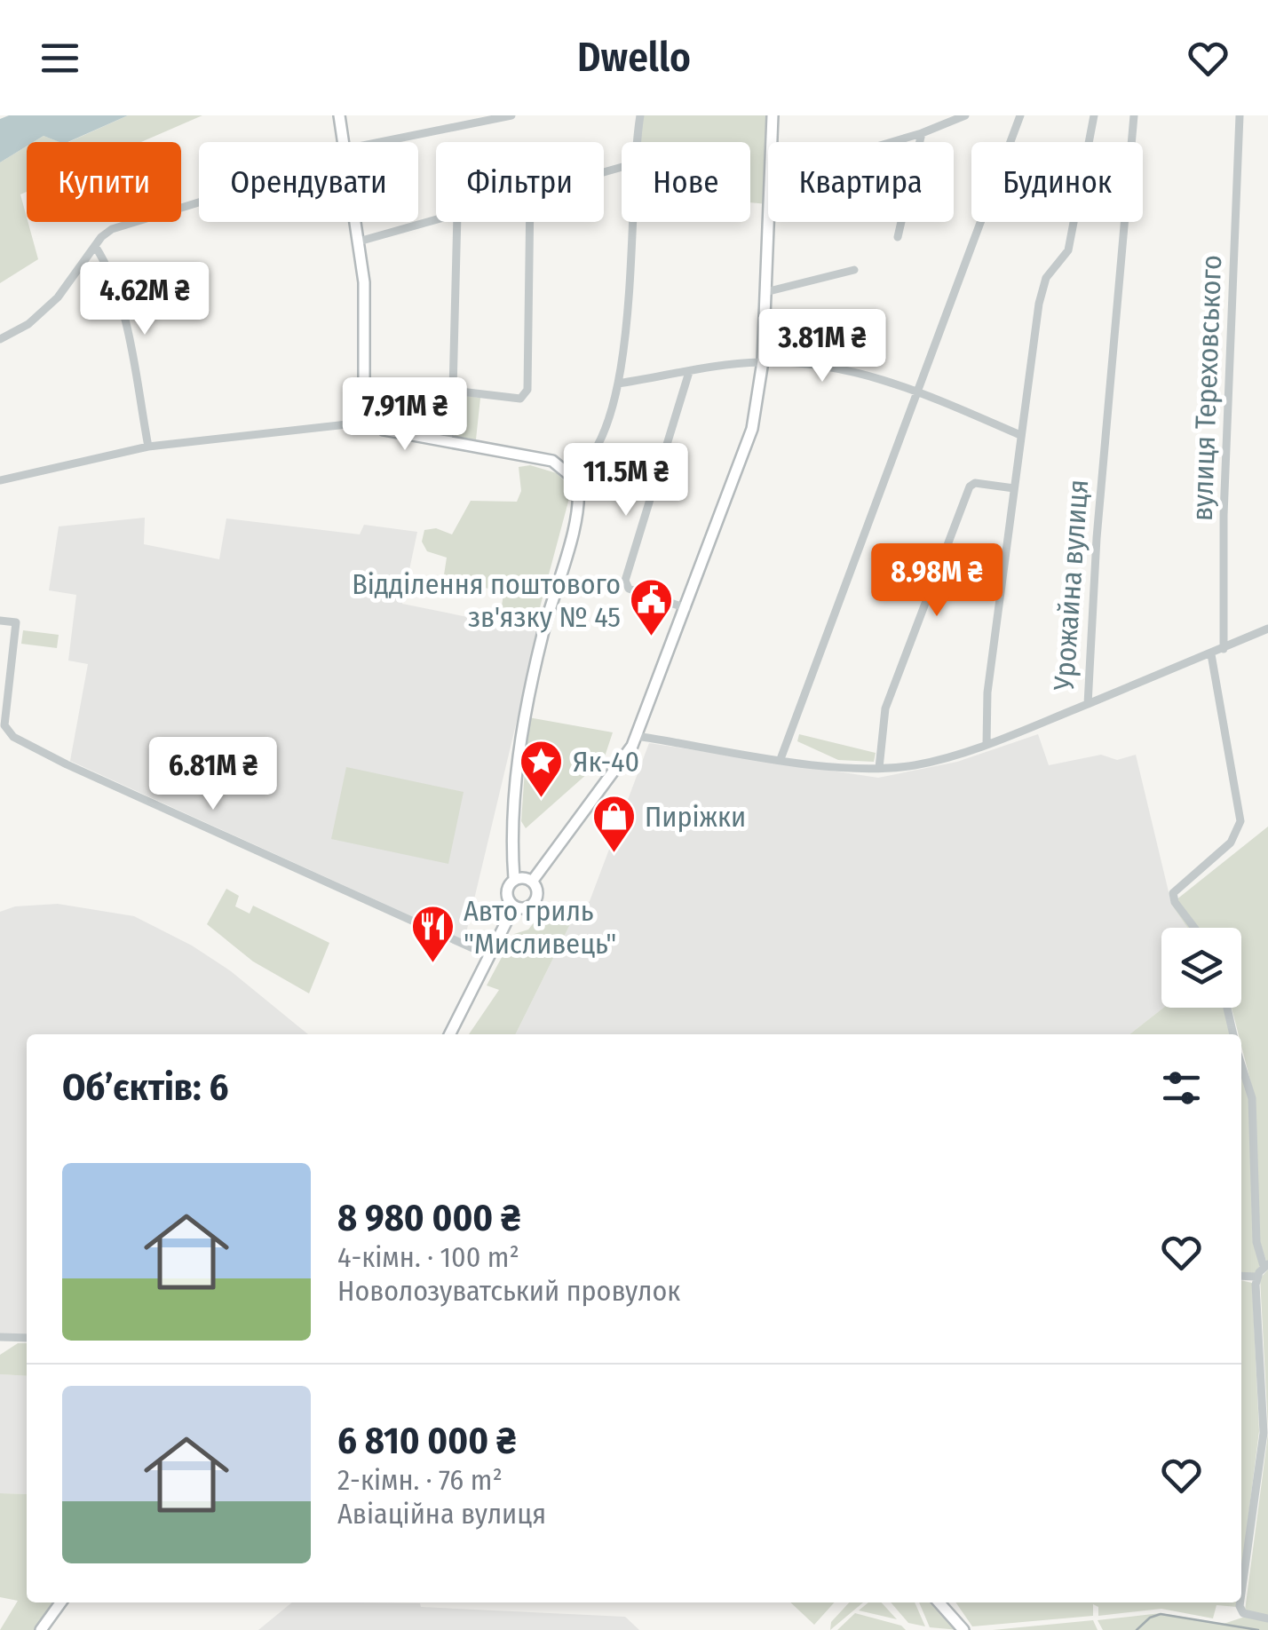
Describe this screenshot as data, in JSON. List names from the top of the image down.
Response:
{
  "streets": {
    "street": ["вулиця Тереховського", "Урожайна вулиця"]
  },
  "places": {
    "public building": ["Відділення поштового зв'язку № 45"],
    "place": ["Як-40"],
    "shop": ["Пиріжки"],
    "restaurant": ["Авто гриль \"Мисливець\""]
  },
  "page": {
    "header": "Dwello",
    "chip": [
      "Купити",
      "Орендувати",
      "Фільтри",
      "Нове",
      "Квартира",
      "Будинок"
    ],
    "price": [
      "4.62M ₴",
      "3.81M ₴",
      "7.91M ₴",
      "11.5M ₴",
      "8.98M ₴",
      "6.81M ₴"
    ],
    "heading": "Об’єктів: 6",
    "list": [
      {
        "name": "8 980 000 ₴",
        "note": "4-кімн. · 100 m² · Новолозуватський провулок"
      },
      {
        "name": "6 810 000 ₴",
        "note": "2-кімн. · 76 m² · Авіаційна вулиця"
      }
    ]
  }
}
